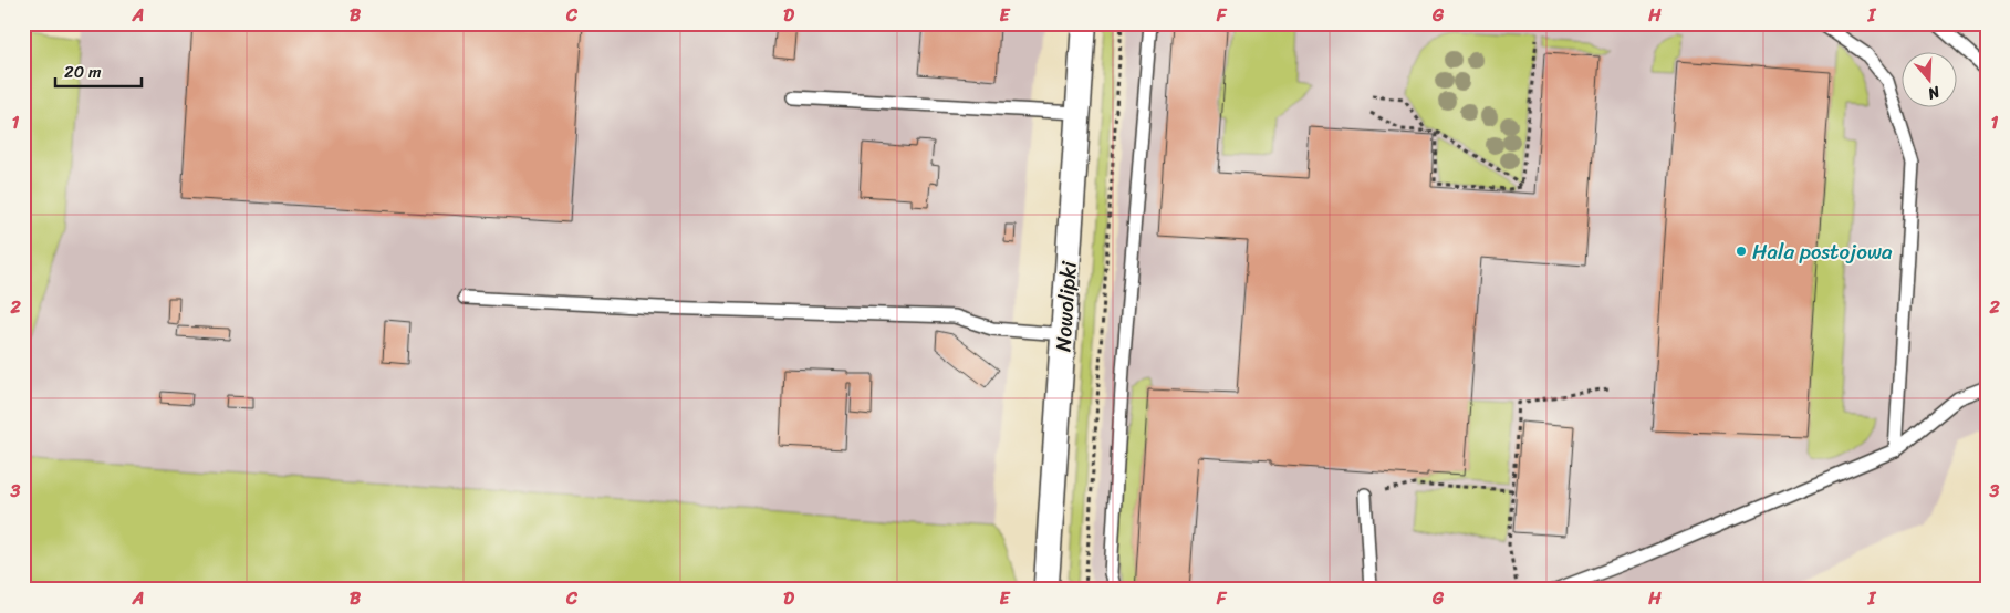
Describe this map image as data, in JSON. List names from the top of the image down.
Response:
{
  "streets": {
    "street": ["Nowolipki"]
  },
  "places": ["Hala postojowa"],
  "scale_bar": "20 m",
  "north": "bottom",
  "grid": {
    "columns": [
      "A",
      "B",
      "C",
      "D",
      "E",
      "F",
      "G",
      "H",
      "I"
    ],
    "rows": ["1", "2", "3"]
  }
}
